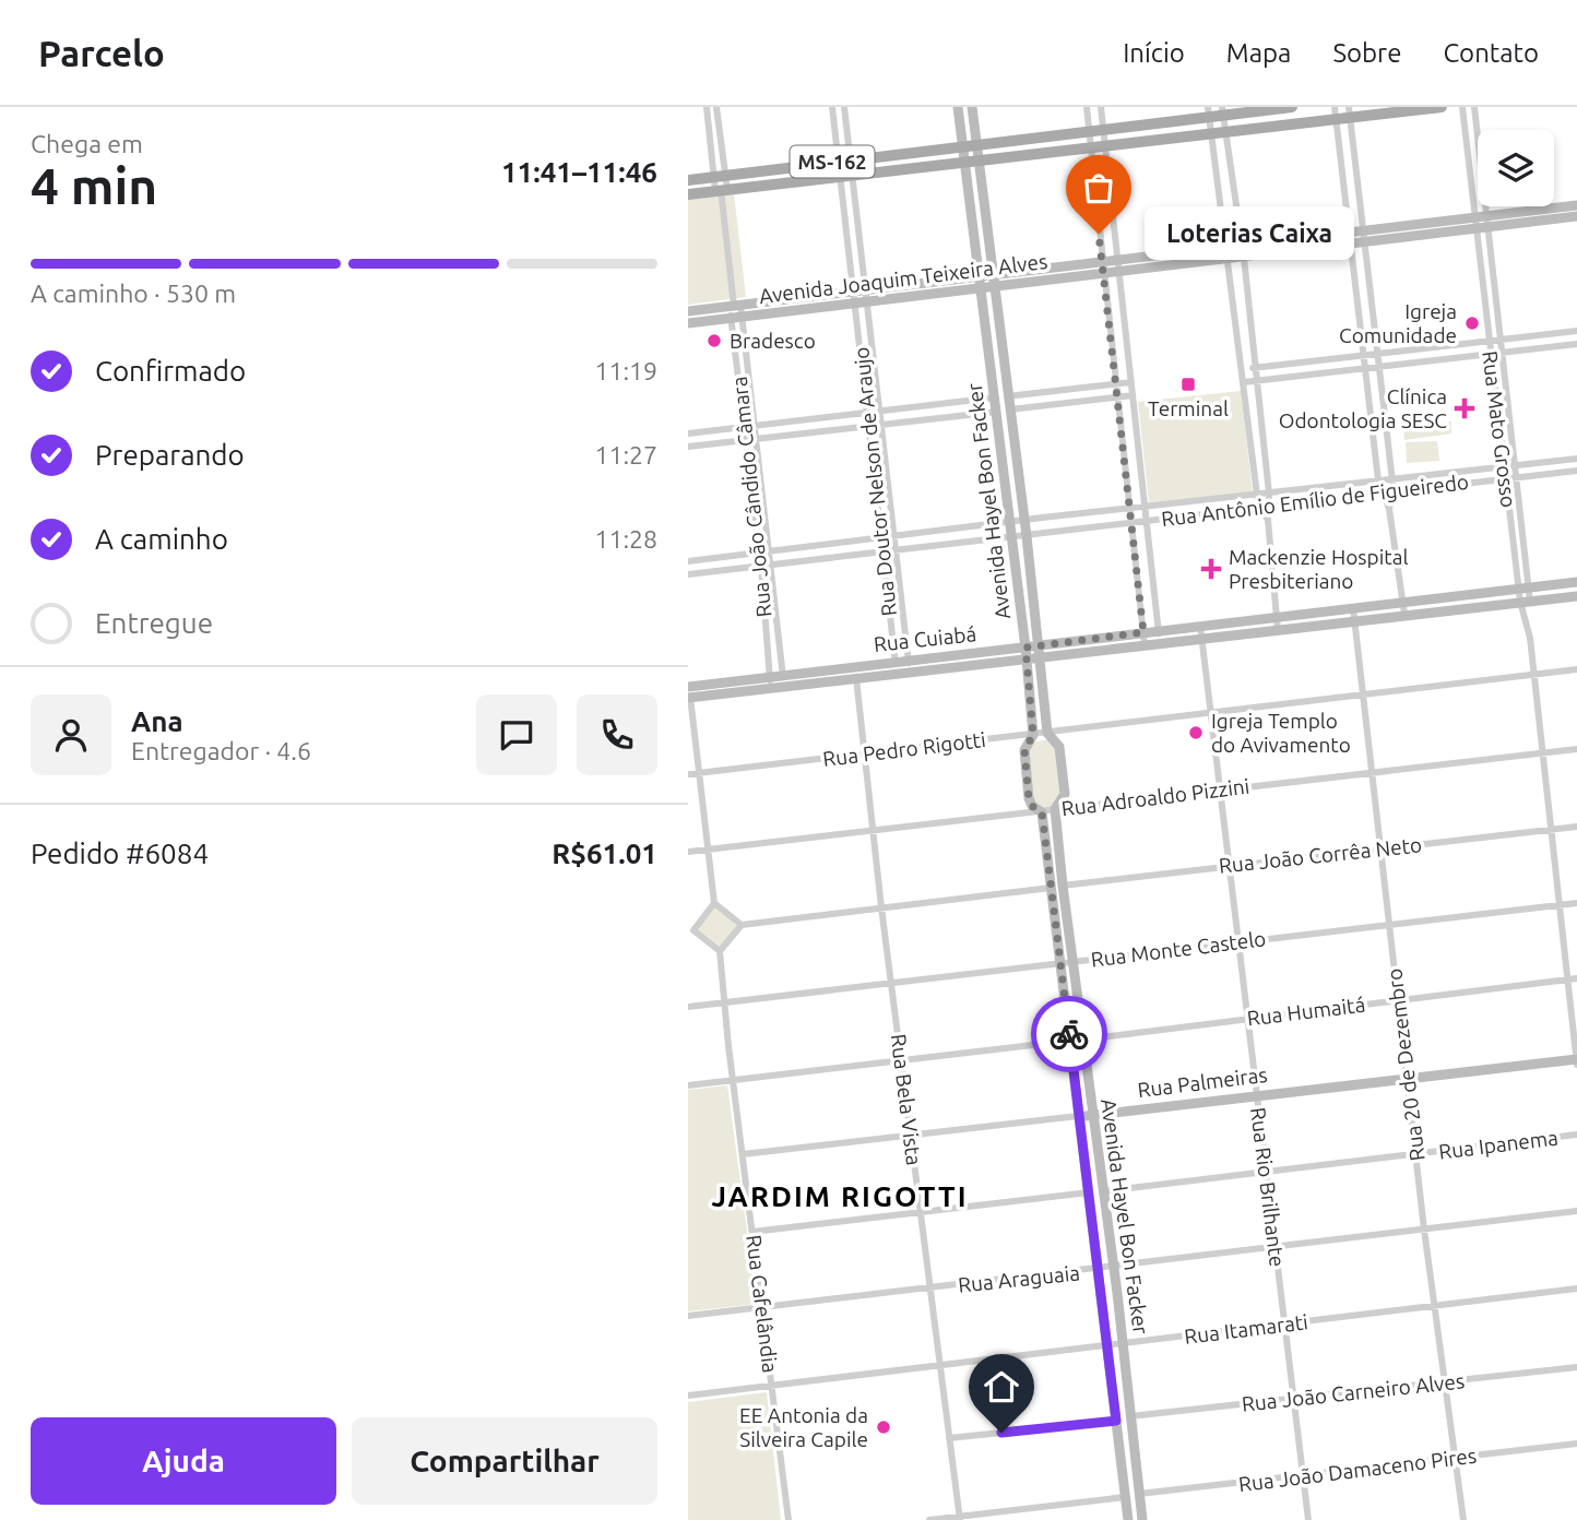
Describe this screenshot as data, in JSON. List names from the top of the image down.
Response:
{
  "streets": {
    "main road": [
      "MS-162",
      "Avenida Joaquim Teixeira Alves",
      "Avenida Hayel Bon Facker",
      "Rua Cuiabá",
      "Rua Palmeiras"
    ],
    "street": [
      "Rua Mato Grosso",
      "Rua Doutor Nelson de Araujo",
      "Rua João Cândido Câmara",
      "Rua Antônio Emílio de Figueiredo",
      "Rua Pedro Rigotti",
      "Rua Adroaldo Pizzini",
      "Rua João Corrêa Neto",
      "Rua Monte Castelo",
      "Rua Humaitá",
      "Rua 20 de Dezembro",
      "Rua Bela Vista",
      "Rua Ipanema",
      "Rua Rio Brilhante",
      "Rua Araguaia",
      "Rua Cafelândia",
      "Rua Itamarati",
      "Rua João Carneiro Alves",
      "Rua João Damaceno Pires"
    ]
  },
  "crossings": [
    ["MS-162", "Rua Doutor Nelson de Araujo"],
    ["MS-162", "Avenida Hayel Bon Facker"],
    ["Avenida Joaquim Teixeira Alves", "Rua Mato Grosso"],
    ["Avenida Joaquim Teixeira Alves", "Rua Doutor Nelson de Araujo"],
    ["Avenida Joaquim Teixeira Alves", "Rua João Cândido Câmara"],
    ["Avenida Joaquim Teixeira Alves", "Avenida Hayel Bon Facker"],
    ["Rua Mato Grosso", "Rua Antônio Emílio de Figueiredo"],
    ["Rua Mato Grosso", "Rua Cuiabá"],
    ["Rua Mato Grosso", "Rua Pedro Rigotti"],
    ["Rua Mato Grosso", "Rua Adroaldo Pizzini"],
    ["Rua Mato Grosso", "Rua João Corrêa Neto"],
    ["Rua Mato Grosso", "Rua Monte Castelo"],
    ["Rua Mato Grosso", "Rua Humaitá"],
    ["Rua Mato Grosso", "Rua Palmeiras"],
    ["Rua Doutor Nelson de Araujo", "Rua Antônio Emílio de Figueiredo"],
    ["Rua Doutor Nelson de Araujo", "Rua Cuiabá"],
    ["Rua João Cândido Câmara", "Rua Antônio Emílio de Figueiredo"],
    ["Rua João Cândido Câmara", "Rua Cuiabá"],
    ["Rua Antônio Emílio de Figueiredo", "Avenida Hayel Bon Facker"],
    ["Avenida Hayel Bon Facker", "Rua Cuiabá"],
    ["Avenida Hayel Bon Facker", "Rua Pedro Rigotti"],
    ["Avenida Hayel Bon Facker", "Rua Adroaldo Pizzini"],
    ["Avenida Hayel Bon Facker", "Rua João Corrêa Neto"],
    ["Avenida Hayel Bon Facker", "Rua Monte Castelo"],
    ["Avenida Hayel Bon Facker", "Rua Humaitá"],
    ["Avenida Hayel Bon Facker", "Rua Palmeiras"],
    ["Avenida Hayel Bon Facker", "Rua Ipanema"],
    ["Avenida Hayel Bon Facker", "Rua Araguaia"],
    ["Avenida Hayel Bon Facker", "Rua Itamarati"],
    ["Avenida Hayel Bon Facker", "Rua João Carneiro Alves"],
    ["Avenida Hayel Bon Facker", "Rua João Damaceno Pires"],
    ["Rua Cuiabá", "Rua 20 de Dezembro"],
    ["Rua Cuiabá", "Rua Bela Vista"],
    ["Rua Cuiabá", "Rua Rio Brilhante"],
    ["Rua Pedro Rigotti", "Rua 20 de Dezembro"],
    ["Rua Pedro Rigotti", "Rua Bela Vista"],
    ["Rua Pedro Rigotti", "Rua Rio Brilhante"],
    ["Rua Adroaldo Pizzini", "Rua 20 de Dezembro"],
    ["Rua Adroaldo Pizzini", "Rua Bela Vista"],
    ["Rua Adroaldo Pizzini", "Rua Rio Brilhante"],
    ["Rua João Corrêa Neto", "Rua 20 de Dezembro"],
    ["Rua João Corrêa Neto", "Rua Rio Brilhante"],
    ["Rua Monte Castelo", "Rua 20 de Dezembro"],
    ["Rua Monte Castelo", "Rua Bela Vista"],
    ["Rua Monte Castelo", "Rua Rio Brilhante"],
    ["Rua Monte Castelo", "Rua Cafelândia"],
    ["Rua Humaitá", "Rua 20 de Dezembro"],
    ["Rua Humaitá", "Rua Rio Brilhante"],
    ["Rua 20 de Dezembro", "Rua Palmeiras"],
    ["Rua 20 de Dezembro", "Rua Ipanema"],
    ["Rua 20 de Dezembro", "Rua Araguaia"],
    ["Rua 20 de Dezembro", "Rua Itamarati"],
    ["Rua 20 de Dezembro", "Rua João Carneiro Alves"],
    ["Rua 20 de Dezembro", "Rua João Damaceno Pires"],
    ["Rua Palmeiras", "Rua Bela Vista"],
    ["Rua Palmeiras", "Rua Rio Brilhante"],
    ["Rua Palmeiras", "Rua Cafelândia"],
    ["Rua Bela Vista", "Rua Araguaia"],
    ["Rua Bela Vista", "Rua Itamarati"],
    ["Rua Ipanema", "Rua Rio Brilhante"],
    ["Rua Rio Brilhante", "Rua Araguaia"],
    ["Rua Rio Brilhante", "Rua Itamarati"],
    ["Rua Rio Brilhante", "Rua João Carneiro Alves"],
    ["Rua Rio Brilhante", "Rua João Damaceno Pires"],
    ["Rua Araguaia", "Rua Cafelândia"],
    ["Rua Cafelândia", "Rua Itamarati"]
  ],
  "districts": ["JARDIM RIGOTTI"],
  "places": {
    "other": [
      "Loterias Caixa",
      "Igreja Comunidade",
      "Bradesco",
      "Igreja Templo do Avivamento",
      "EE Antonia da Silveira Capile"
    ],
    "transit": ["Terminal"],
    "health": ["Clínica Odontologia SESC", "Mackenzie Hospital Presbiteriano"]
  },
  "page": {
    "header": "Parcelo",
    "nav": [
      "Início",
      "Mapa",
      "Sobre",
      "Contato"
    ],
    "heading": ["4 min", "Chega em", "11:41–11:46"],
    "panel": [
      "Ana",
      "Entregador · 4.6",
      "Pedido #6084",
      "R$61.01"
    ],
    "bubble": "Loterias Caixa",
    "bar": "A caminho · 530 m",
    "list": [
      ["Confirmado", "11:19"],
      ["Preparando", "11:27"],
      ["A caminho", "11:28"],
      "Entregue"
    ],
    "buttons": ["Ajuda", "Compartilhar"]
  }
}
